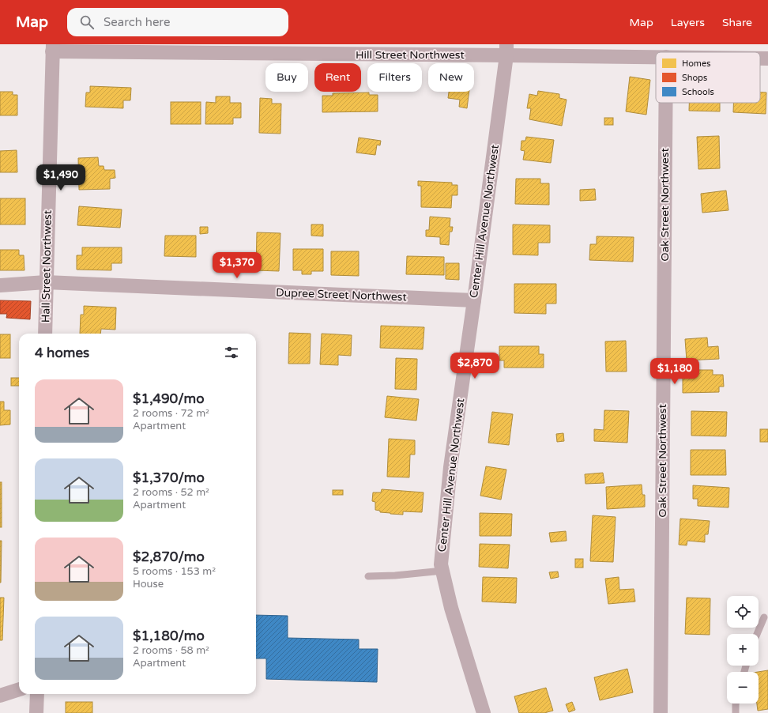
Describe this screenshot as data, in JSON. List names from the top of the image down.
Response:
{
  "streets": {
    "street": [
      "Hill Street Northwest",
      "Oak Street Northwest",
      "Center Hill Avenue Northwest",
      "Hall Street Northwest",
      "Dupree Street Northwest"
    ]
  },
  "crossings": [
    ["Hill Street Northwest", "Center Hill Avenue Northwest"],
    ["Hill Street Northwest", "Hall Street Northwest"],
    ["Center Hill Avenue Northwest", "Dupree Street Northwest"],
    ["Hall Street Northwest", "Dupree Street Northwest"]
  ],
  "legend": ["Homes", "Shops", "Schools"],
  "page": {
    "header": "Map",
    "search": "Search here",
    "nav": ["Map", "Layers", "Share"],
    "chip": [
      "Buy",
      "Rent",
      "Filters",
      "New"
    ],
    "price": [
      "$1,490",
      "$1,370",
      "$2,870",
      "$1,180"
    ],
    "heading": "4 homes",
    "list": [
      {
        "name": "$1,490/mo",
        "note": "2 rooms · 72 m² · Apartment"
      },
      {
        "name": "$1,370/mo",
        "note": "2 rooms · 52 m² · Apartment"
      },
      {
        "name": "$2,870/mo",
        "note": "5 rooms · 153 m² · House"
      },
      {
        "name": "$1,180/mo",
        "note": "2 rooms · 58 m² · Apartment"
      }
    ],
    "map_buttons": ["+", "−"]
  }
}
